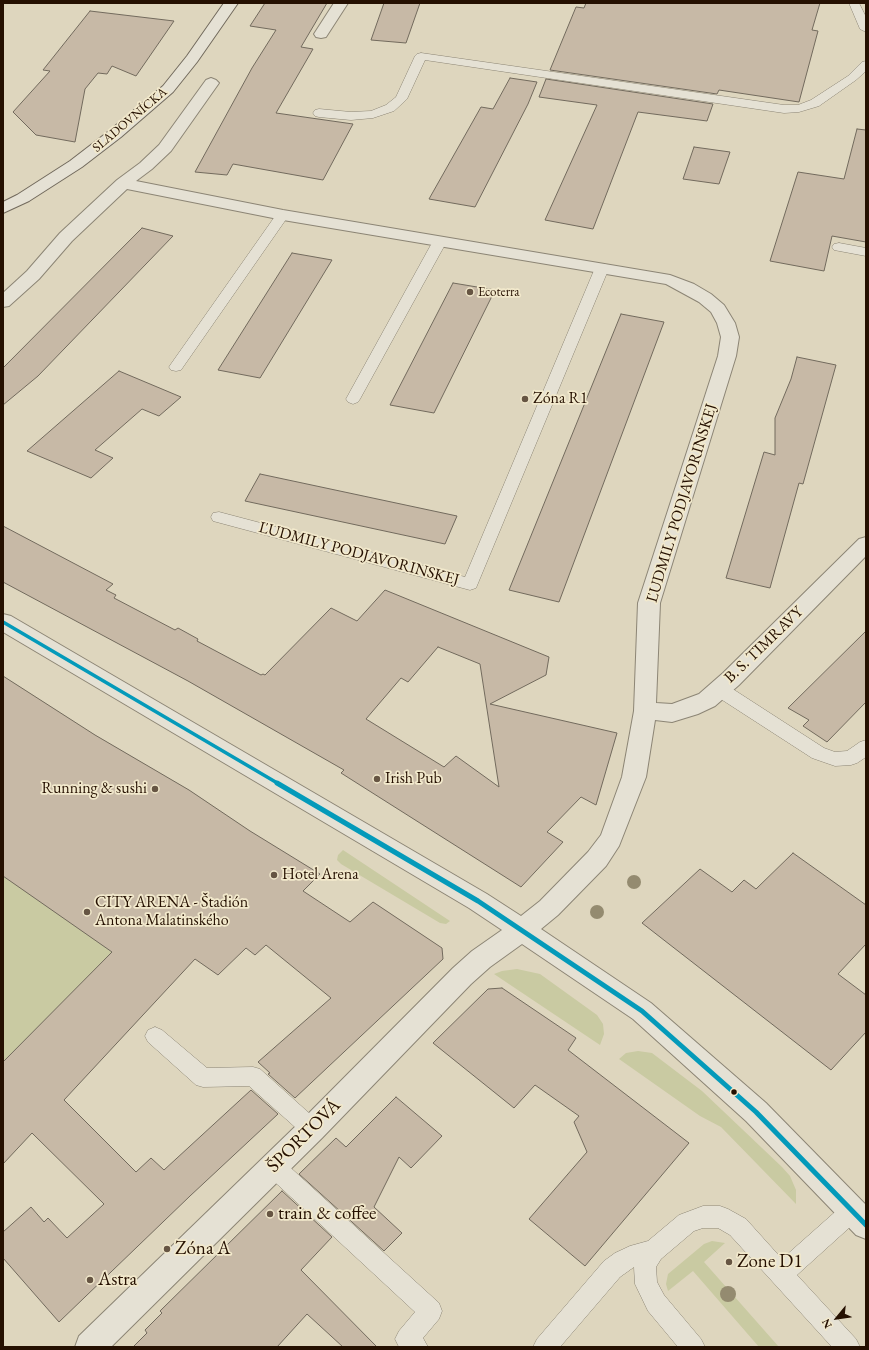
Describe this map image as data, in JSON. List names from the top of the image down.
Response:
{
  "streets": {
    "street": [
      "SLADOVNÍCKA",
      "ĽUDMILY PODJAVORINSKEJ",
      "B. S. TIMRAVY",
      "ŠPORTOVÁ"
    ]
  },
  "crossings": [
    ["ĽUDMILY PODJAVORINSKEJ", "B. S. TIMRAVY"],
    ["ĽUDMILY PODJAVORINSKEJ", "ŠPORTOVÁ"]
  ],
  "places": [
    "Ecoterra",
    "Zóna R1",
    "Irish Pub",
    "Running & sushi",
    "Hotel Arena",
    "CITY ARENA - Štadión Antona Malatinského",
    "train & coffee",
    "Zóna A",
    "Zone D1",
    "Astra"
  ],
  "north": "bottom left"
}
